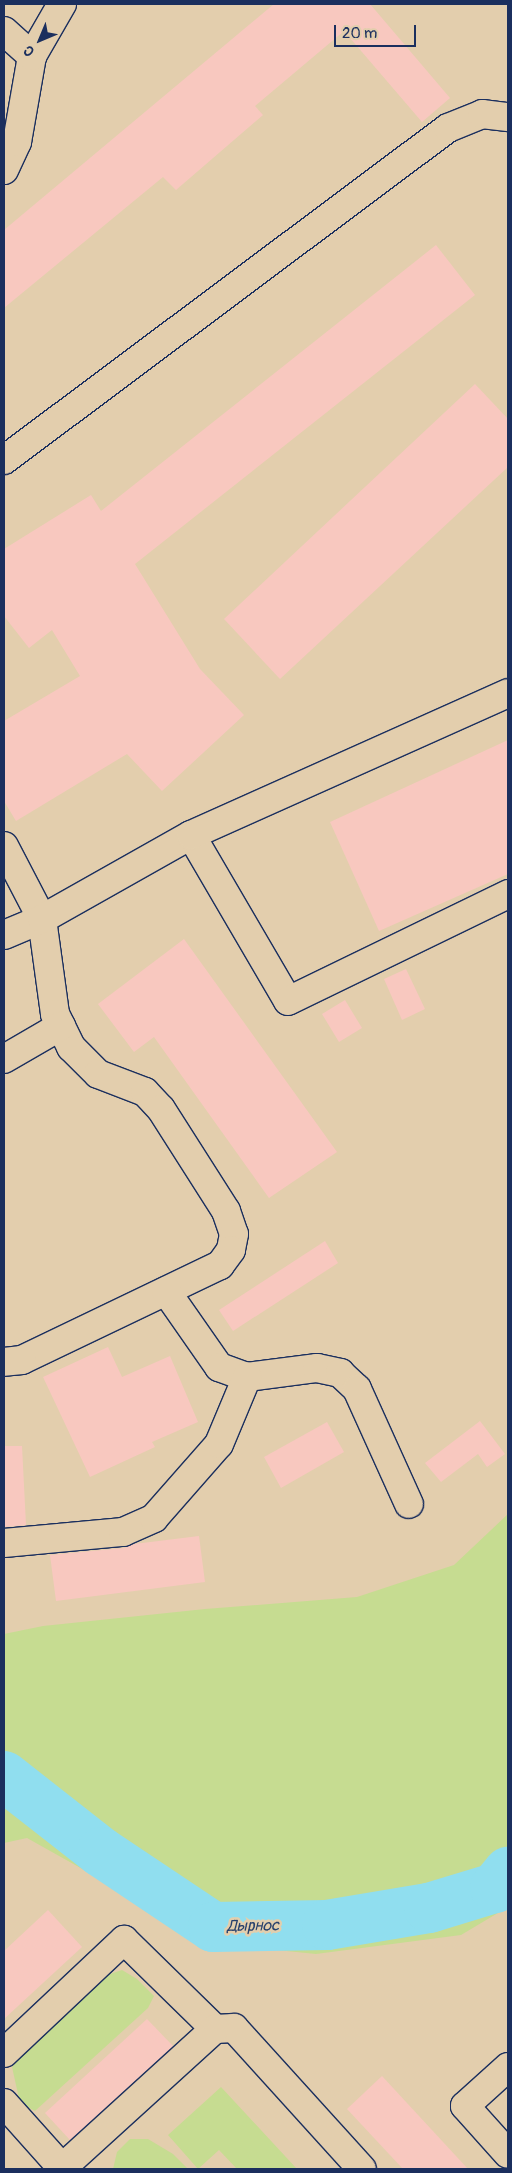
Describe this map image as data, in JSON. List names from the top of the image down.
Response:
{
  "water": ["Дырнос"],
  "scale_bar": "20 m",
  "north": "bottom left"
}
